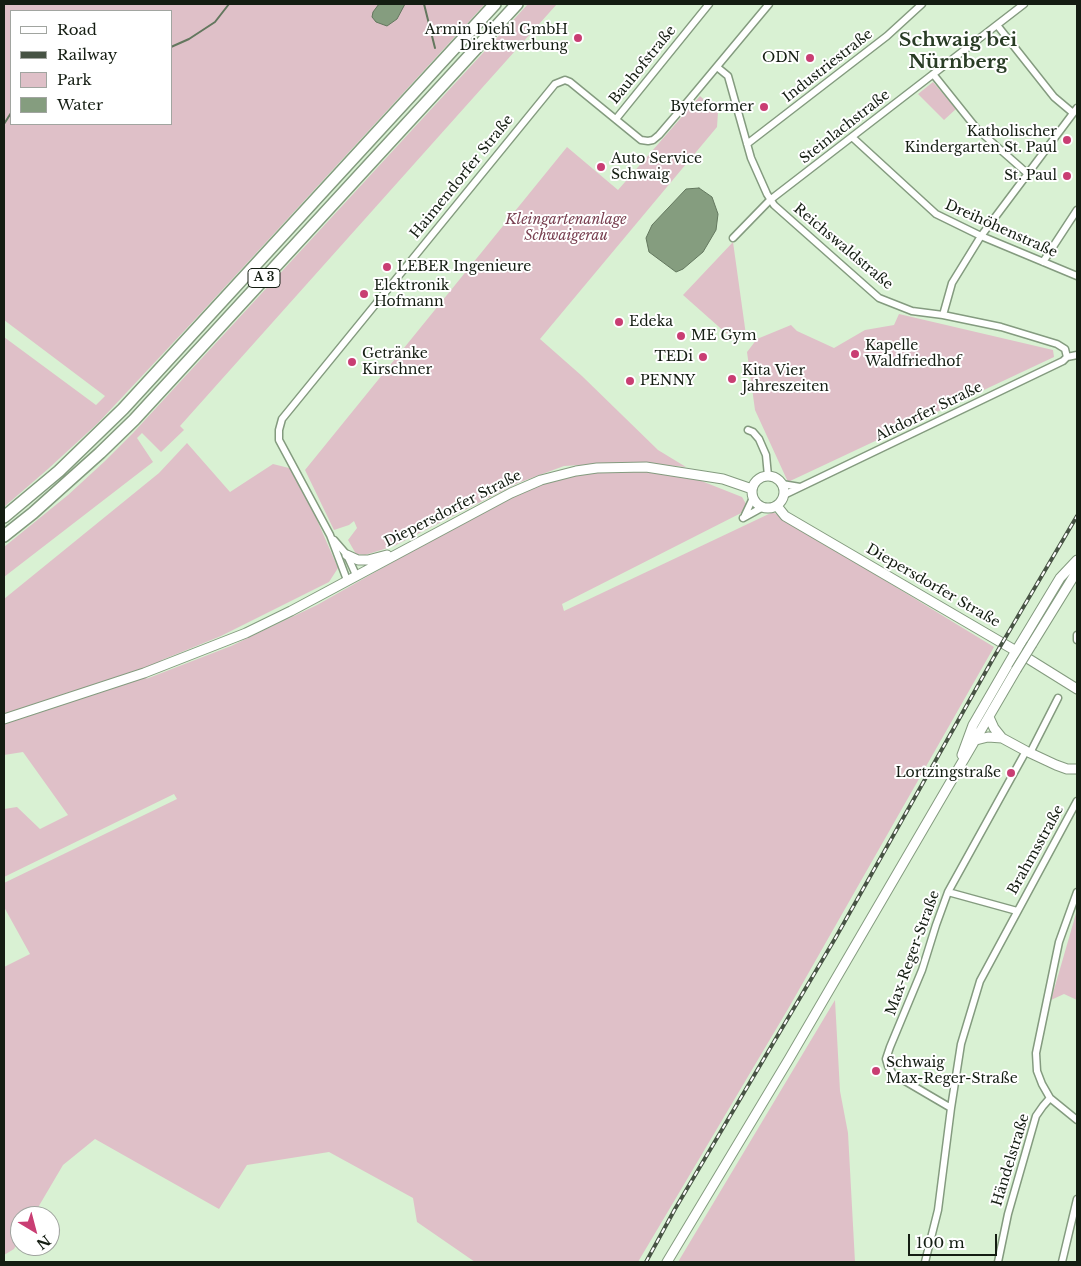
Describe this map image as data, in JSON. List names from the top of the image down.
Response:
{
  "streets": {
    "highway": ["A 3"],
    "street": [
      "Bauhofstraße",
      "Industriestraße",
      "Steinlachstraße",
      "Haimendorfer Straße",
      "Dreihöhenstraße",
      "Reichswaldstraße",
      "Altdorfer Straße",
      "Diepersdorfer Straße",
      "Brahmsstraße",
      "Max-Reger-Straße",
      "Händelstraße"
    ]
  },
  "crossings": [
    ["Bauhofstraße", "Haimendorfer Straße"],
    ["Industriestraße", "Reichswaldstraße"],
    ["Steinlachstraße", "Dreihöhenstraße"],
    ["Steinlachstraße", "Reichswaldstraße"],
    ["Haimendorfer Straße", "Reichswaldstraße"],
    ["Haimendorfer Straße", "Diepersdorfer Straße"],
    ["Reichswaldstraße", "Altdorfer Straße"],
    ["Altdorfer Straße", "Diepersdorfer Straße"],
    ["Brahmsstraße", "Max-Reger-Straße"]
  ],
  "districts": ["Schwaig bei Nürnberg"],
  "parks": ["Kleingartenanlage Schwaigerau"],
  "places": [
    "Armin Diehl GmbH Direktwerbung",
    "ODN",
    "Byteformer",
    "Katholischer Kindergarten St. Paul",
    "Auto Service Schwaig",
    "St. Paul",
    "LEBER Ingenieure",
    "Elektronik Hofmann",
    "Edeka",
    "ME Gym",
    "Kapelle Waldfriedhof",
    "TEDi",
    "Getränke Kirschner",
    "Kita Vier Jahreszeiten",
    "PENNY",
    "Lortzingstraße",
    "Schwaig Max-Reger-Straße"
  ],
  "legend": [
    "Road",
    "Railway",
    "Park",
    "Water"
  ],
  "scale_bar": "100 m",
  "north": "bottom right"
}
